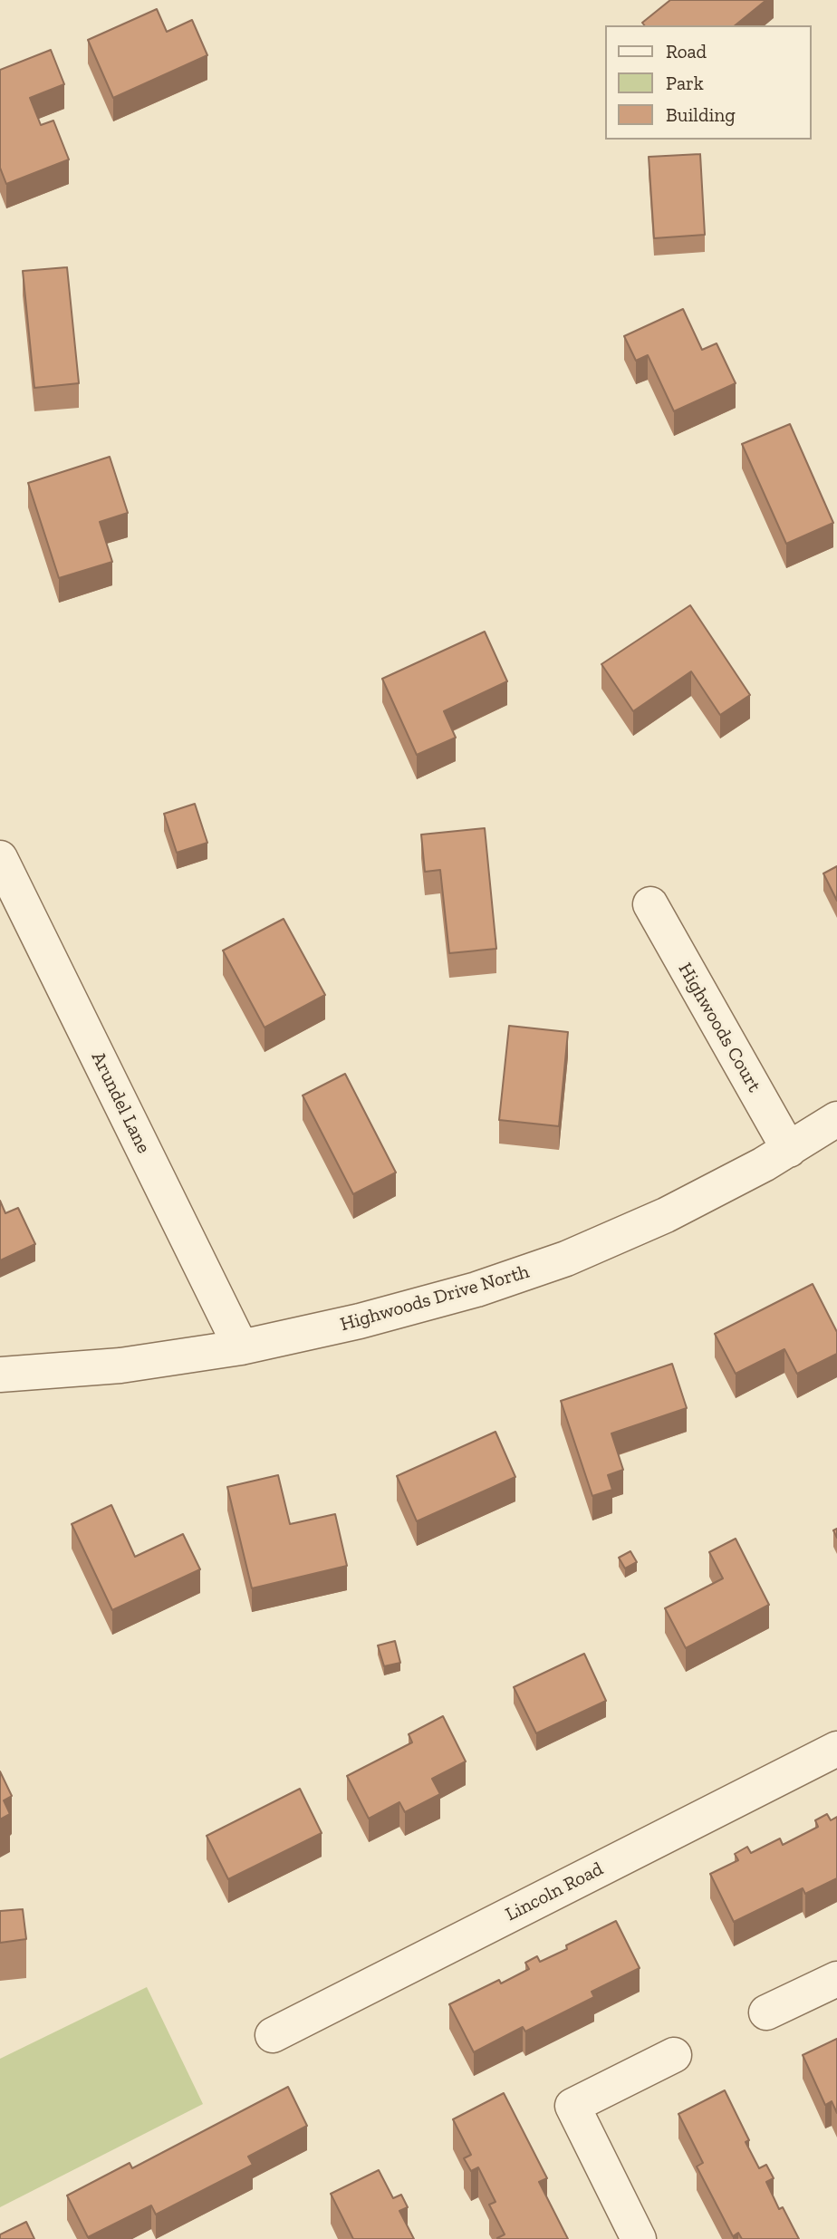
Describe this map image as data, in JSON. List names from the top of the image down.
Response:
{
  "streets": {
    "street": [
      "Highwoods Court",
      "Arundel Lane",
      "Highwoods Drive North",
      "Lincoln Road"
    ]
  },
  "crossings": [
    ["Highwoods Court", "Highwoods Drive North"],
    ["Arundel Lane", "Highwoods Drive North"]
  ],
  "legend": ["Road", "Park", "Building"]
}
